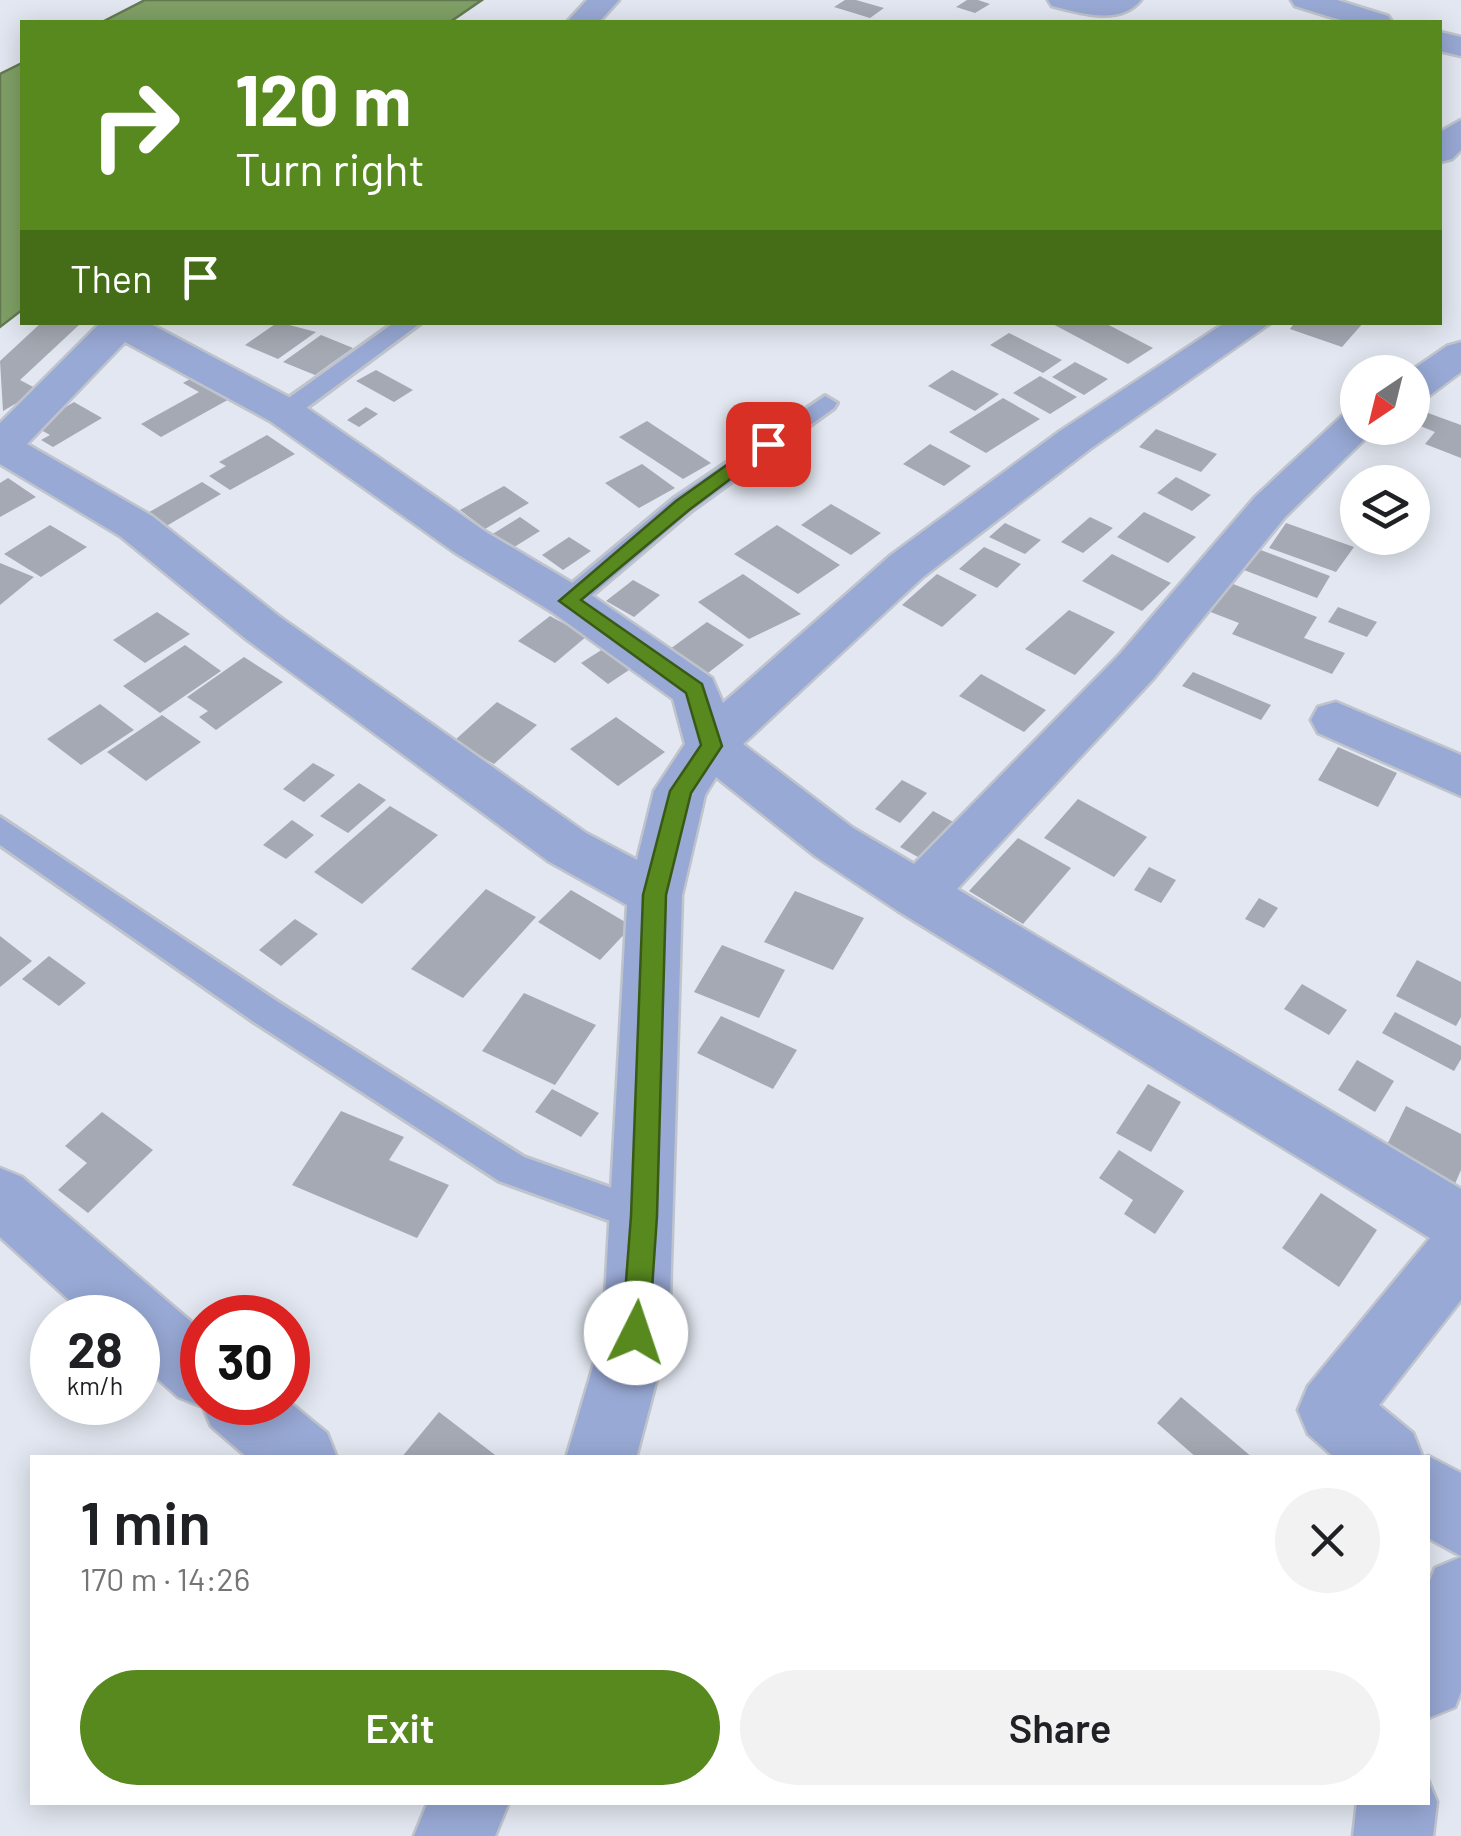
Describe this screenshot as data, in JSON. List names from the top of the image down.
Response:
{
  "north": "bottom left",
  "page": {
    "turn": ["120 m", "Turn right"],
    "then": "Then",
    "speed": "28 km/h",
    "limit": "30",
    "heading": ["1 min", "170 m · 14:26"],
    "buttons": ["Exit", "Share"]
  }
}
